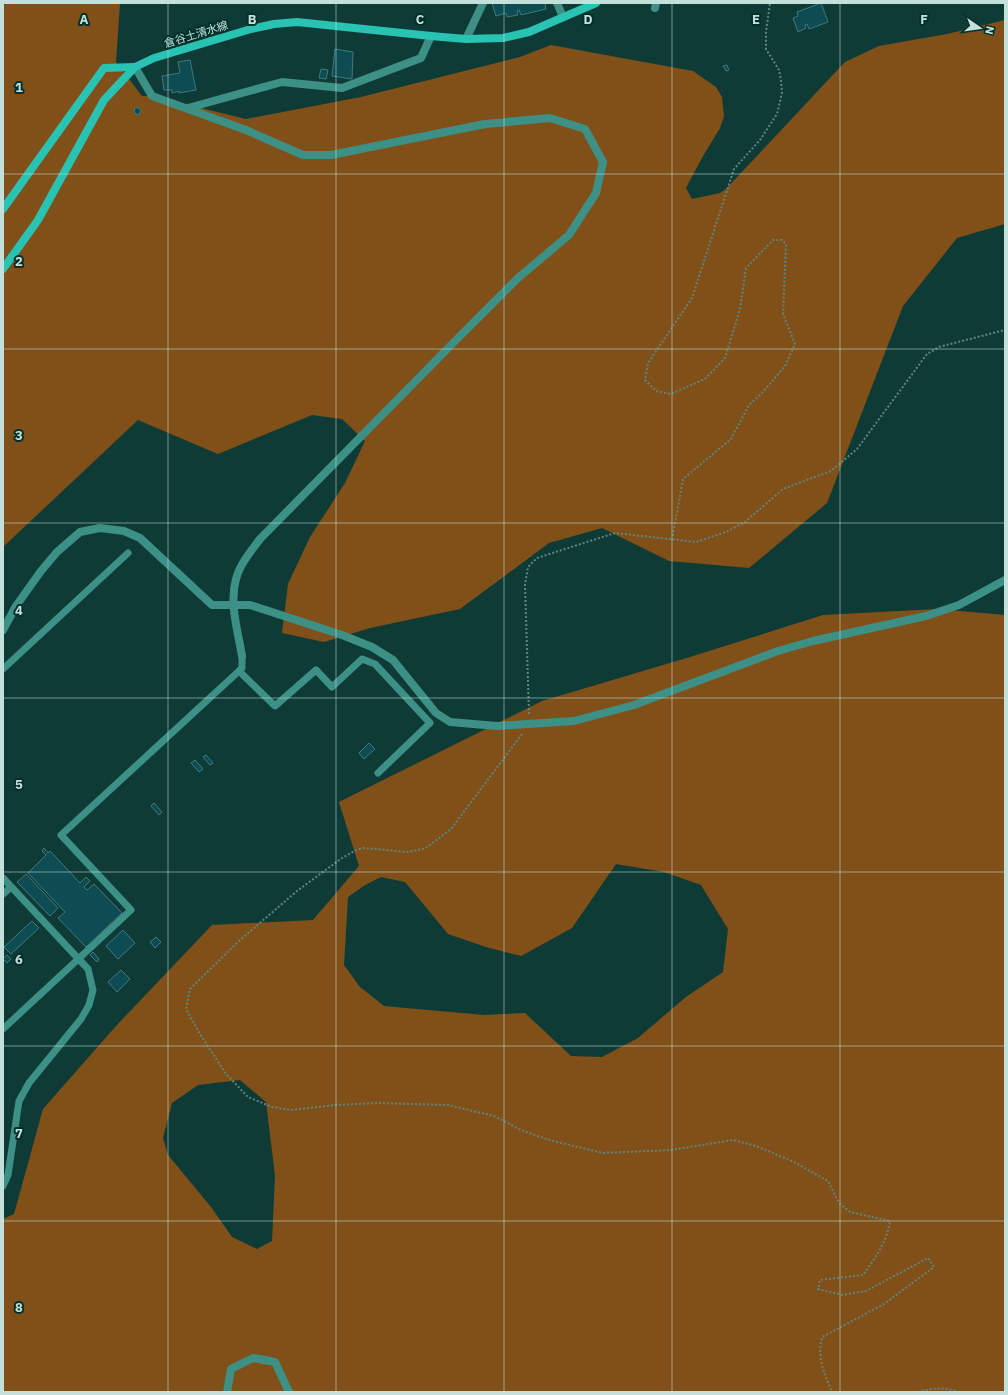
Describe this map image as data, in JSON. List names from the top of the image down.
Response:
{
  "streets": {
    "main road": ["倉谷土清水線"]
  },
  "north": "right",
  "grid": {
    "columns": [
      "A",
      "B",
      "C",
      "D",
      "E",
      "F"
    ],
    "rows": [
      "1",
      "2",
      "3",
      "4",
      "5",
      "6",
      "7",
      "8"
    ]
  }
}
